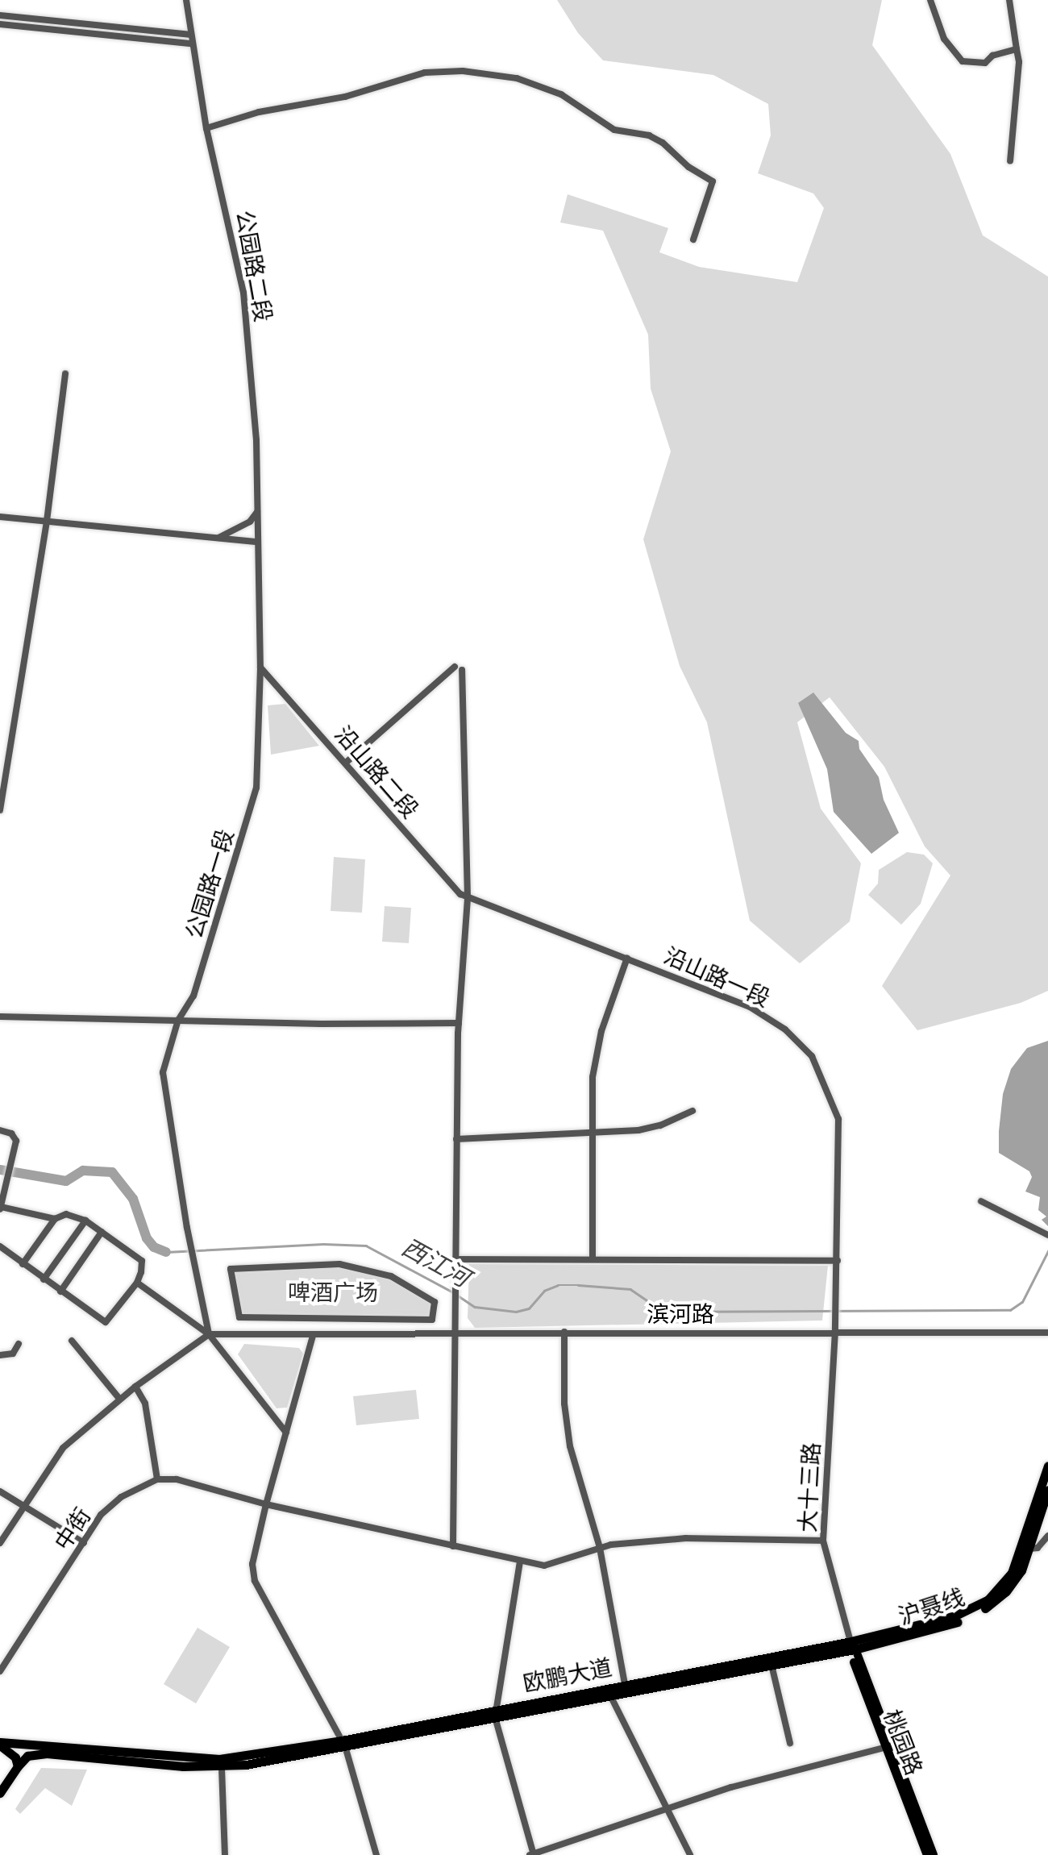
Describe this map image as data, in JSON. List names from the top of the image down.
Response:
{
  "streets": {
    "highway": ["沪聂线", "欧鹏大道"],
    "main road": ["桃园路"],
    "street": [
      "公园路二段",
      "沿山路二段",
      "公园路一段",
      "沿山路一段",
      "滨河路",
      "大十三路",
      "中街"
    ]
  },
  "crossings": [
    ["公园路二段", "公园路一段"],
    ["沿山路二段", "公园路一段"],
    ["沿山路二段", "沿山路一段"],
    ["公园路一段", "滨河路"],
    ["沿山路一段", "大十三路"],
    ["滨河路", "大十三路"],
    ["大十三路", "沪聂线"],
    ["大十三路", "欧鹏大道"],
    ["大十三路", "桃园路"],
    ["沪聂线", "欧鹏大道"],
    ["沪聂线", "桃园路"],
    ["欧鹏大道", "桃园路"]
  ],
  "water": ["西江河"],
  "parks": ["啤酒广场"]
}
